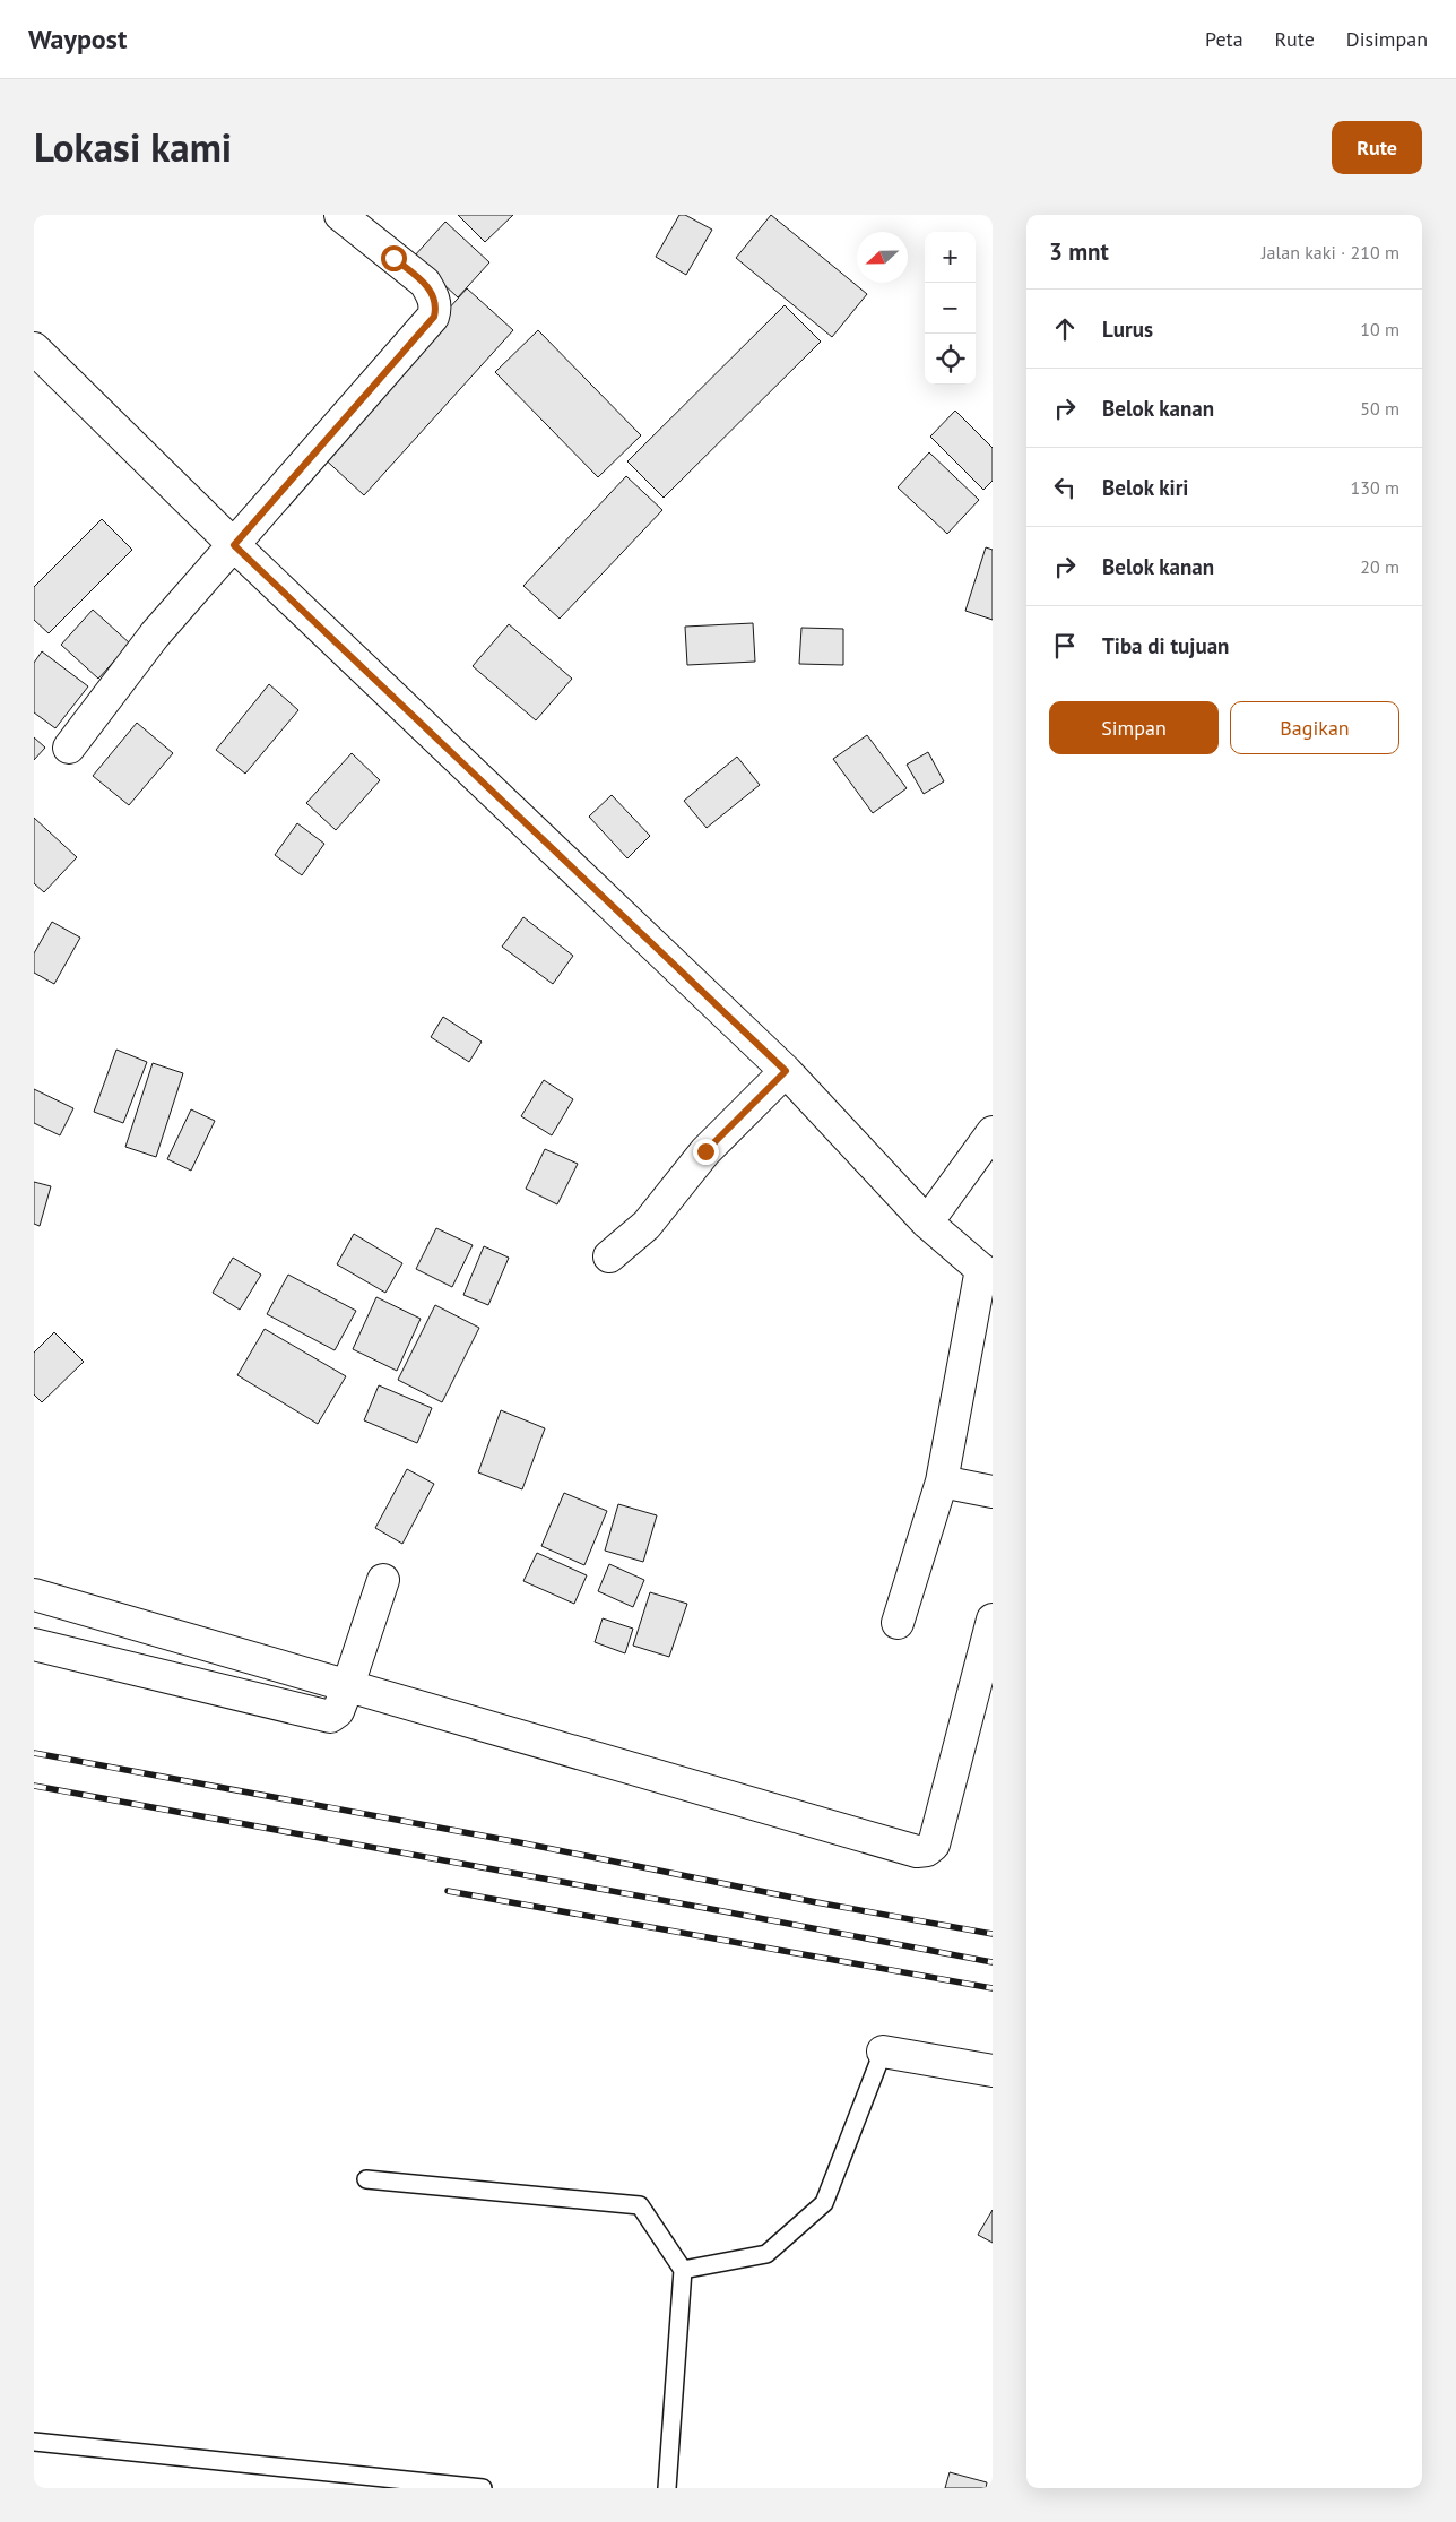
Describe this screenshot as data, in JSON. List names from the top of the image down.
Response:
{
  "north": "left",
  "page": {
    "header": "Waypost",
    "nav": ["Peta", "Rute", "Disimpan"],
    "title": "Lokasi kami",
    "buttons": [
      "Rute",
      ["Simpan", "Bagikan"]
    ],
    "heading": ["3 mnt", "Jalan kaki · 210 m"],
    "map_buttons": ["+", "−"],
    "list": [
      ["Lurus", "10 m"],
      ["Belok kanan", "50 m"],
      ["Belok kiri", "130 m"],
      ["Belok kanan", "20 m"],
      "Tiba di tujuan"
    ]
  }
}
